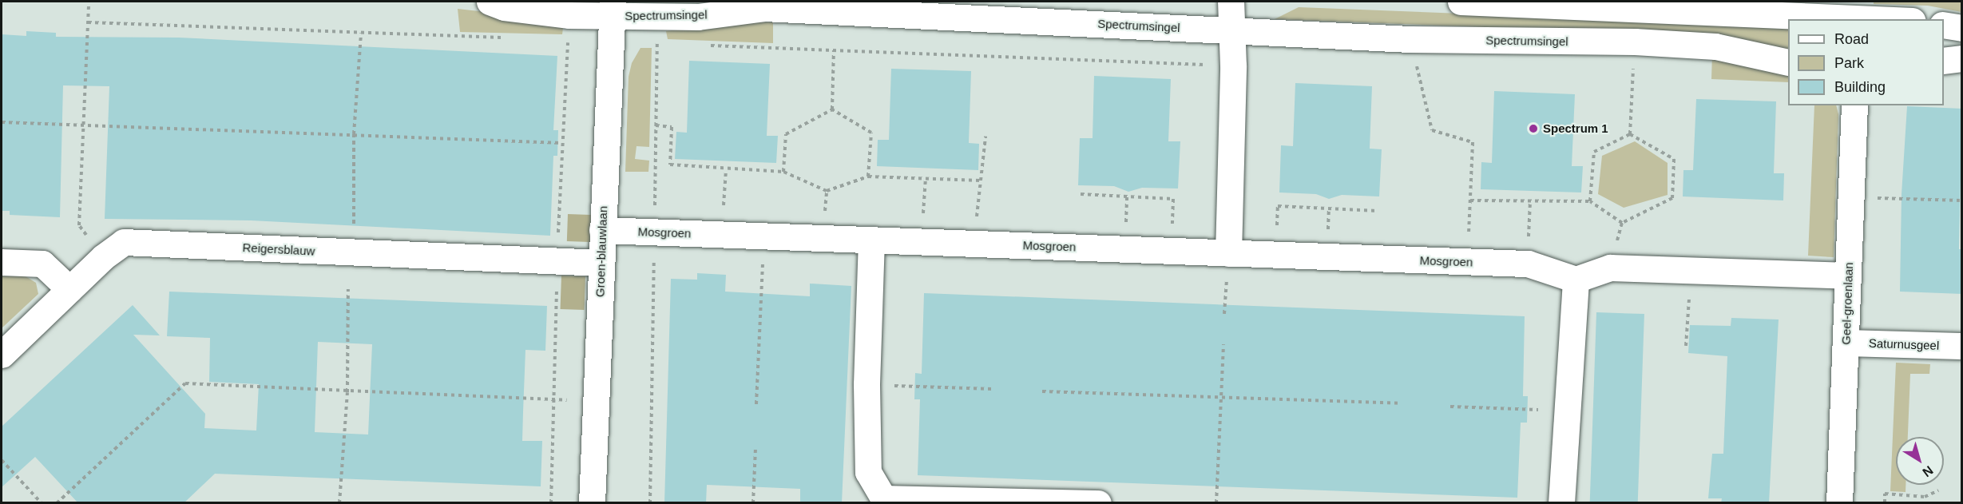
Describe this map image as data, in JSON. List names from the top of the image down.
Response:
{
  "streets": {
    "street": [
      "Spectrumsingel",
      "Mosgroen",
      "Reigersblauw",
      "Groen-blauwlaan",
      "Geel-groenlaan",
      "Saturnusgeel"
    ]
  },
  "crossings": [
    ["Spectrumsingel", "Groen-blauwlaan"],
    ["Mosgroen", "Groen-blauwlaan"],
    ["Reigersblauw", "Groen-blauwlaan"],
    ["Geel-groenlaan", "Saturnusgeel"]
  ],
  "places": ["Spectrum 1"],
  "legend": ["Road", "Park", "Building"],
  "north": "bottom right"
}
